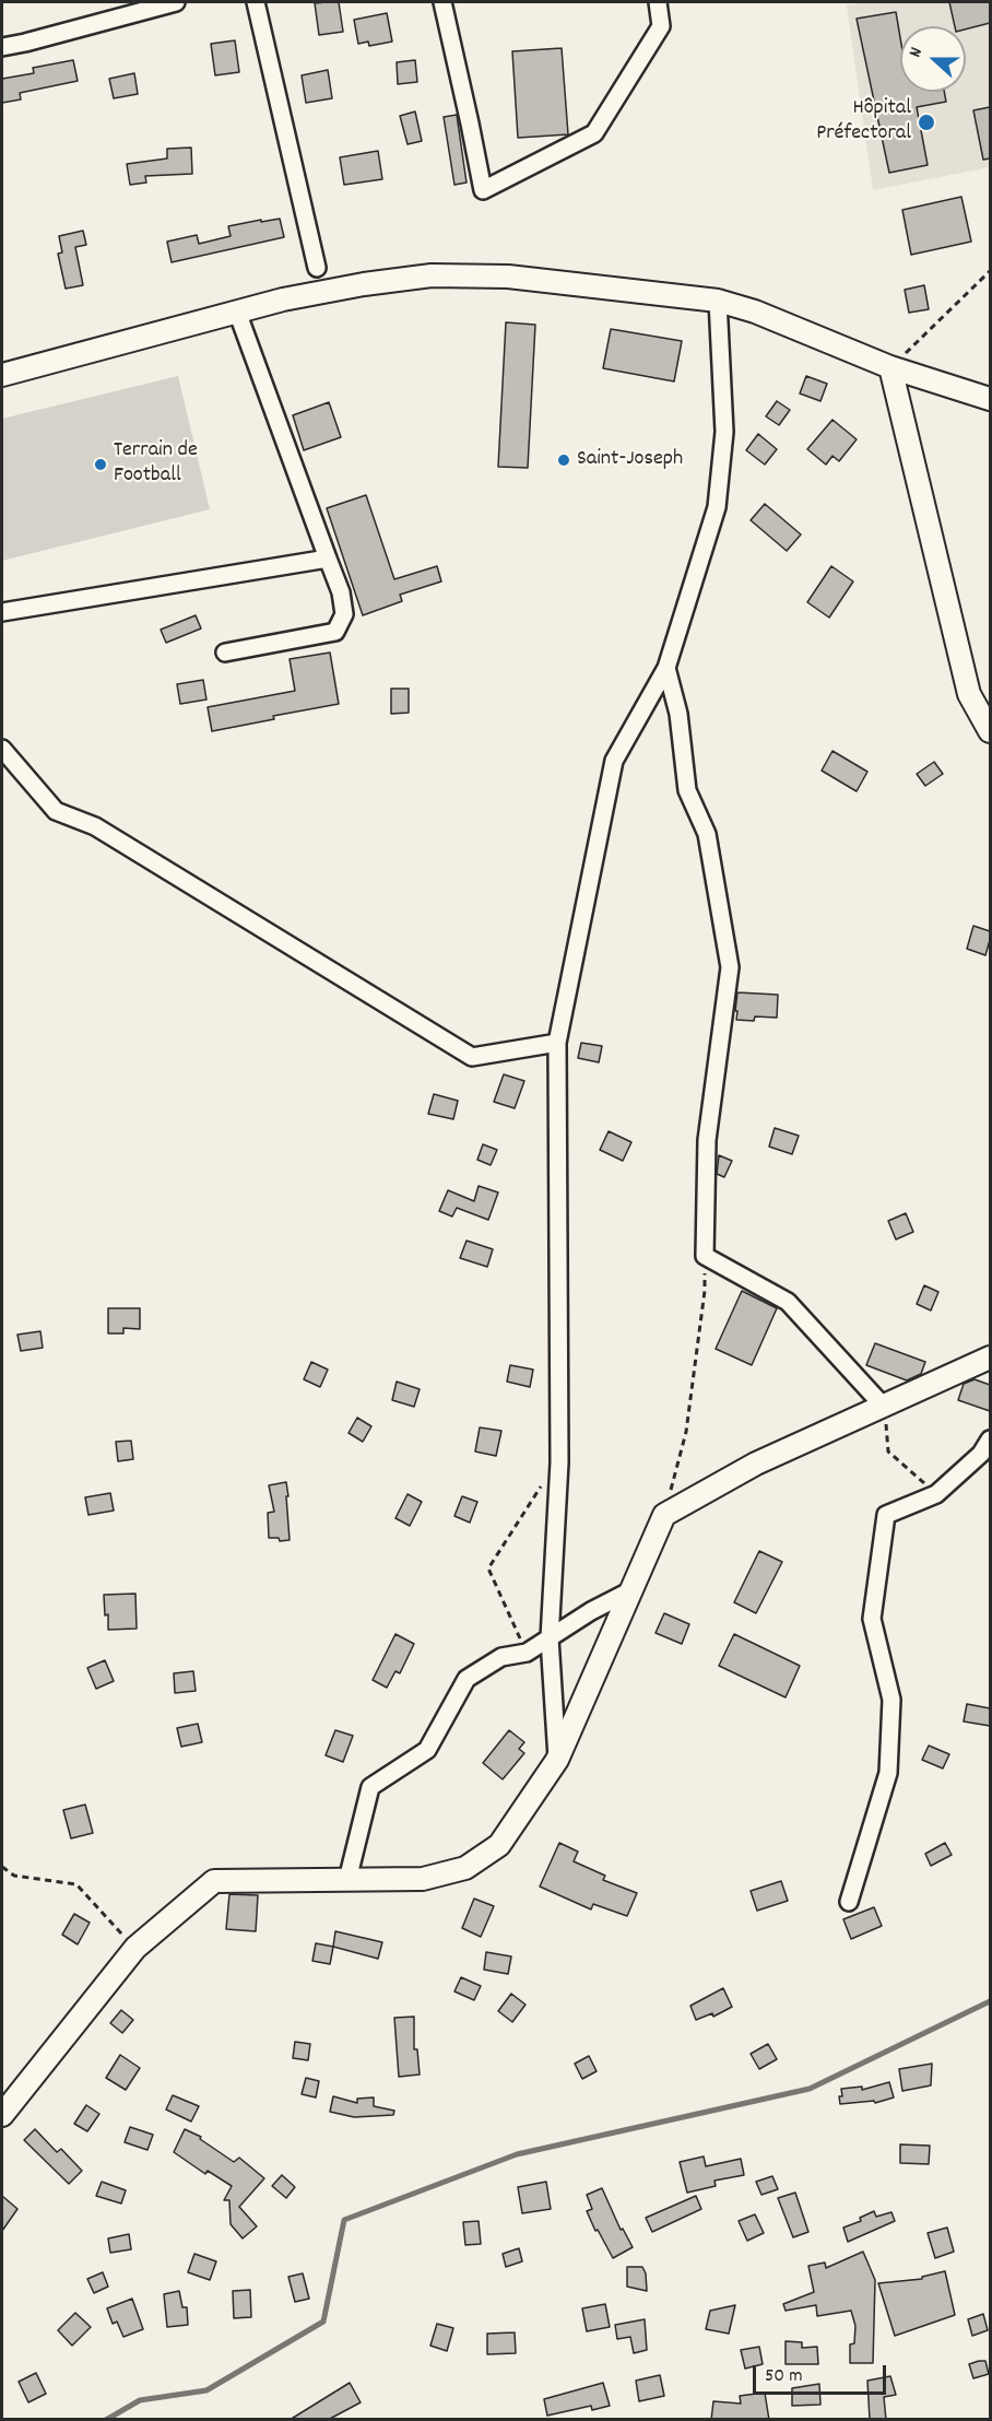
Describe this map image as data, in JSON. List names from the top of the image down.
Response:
{
  "places": ["Hôpital Préfectoral", "Saint-Joseph", "Terrain de Football"],
  "scale_bar": "50 m",
  "north": "left"
}
